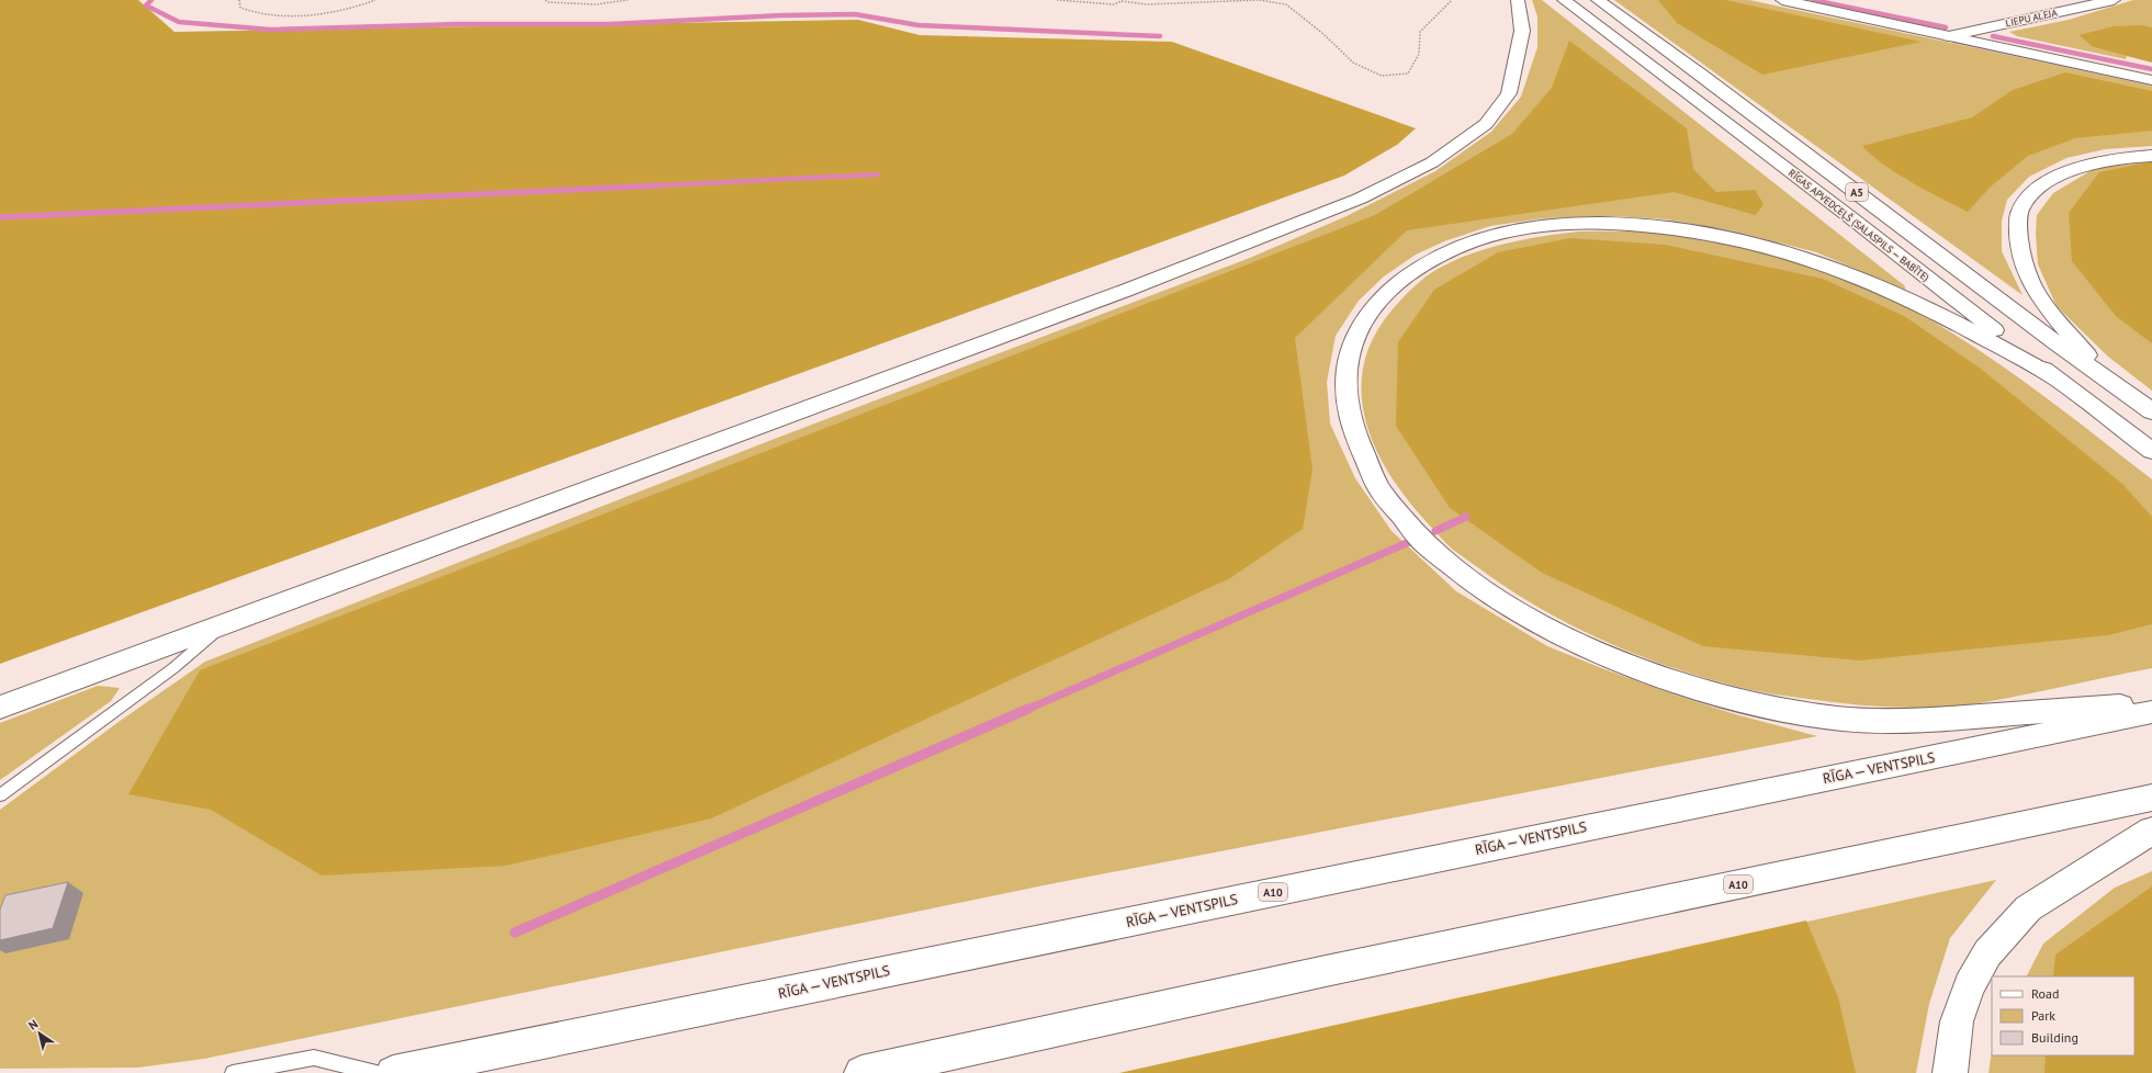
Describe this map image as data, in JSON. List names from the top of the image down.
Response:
{
  "streets": {
    "main road": [
      "LIEPU ALEJA",
      "A5",
      "RĪGAS APVEDCEĻŠ (SALASPILS — BABĪTE)",
      "RĪGA — VENTSPILS",
      "A10"
    ]
  },
  "legend": ["Road", "Park", "Building"],
  "north": "top left"
}
